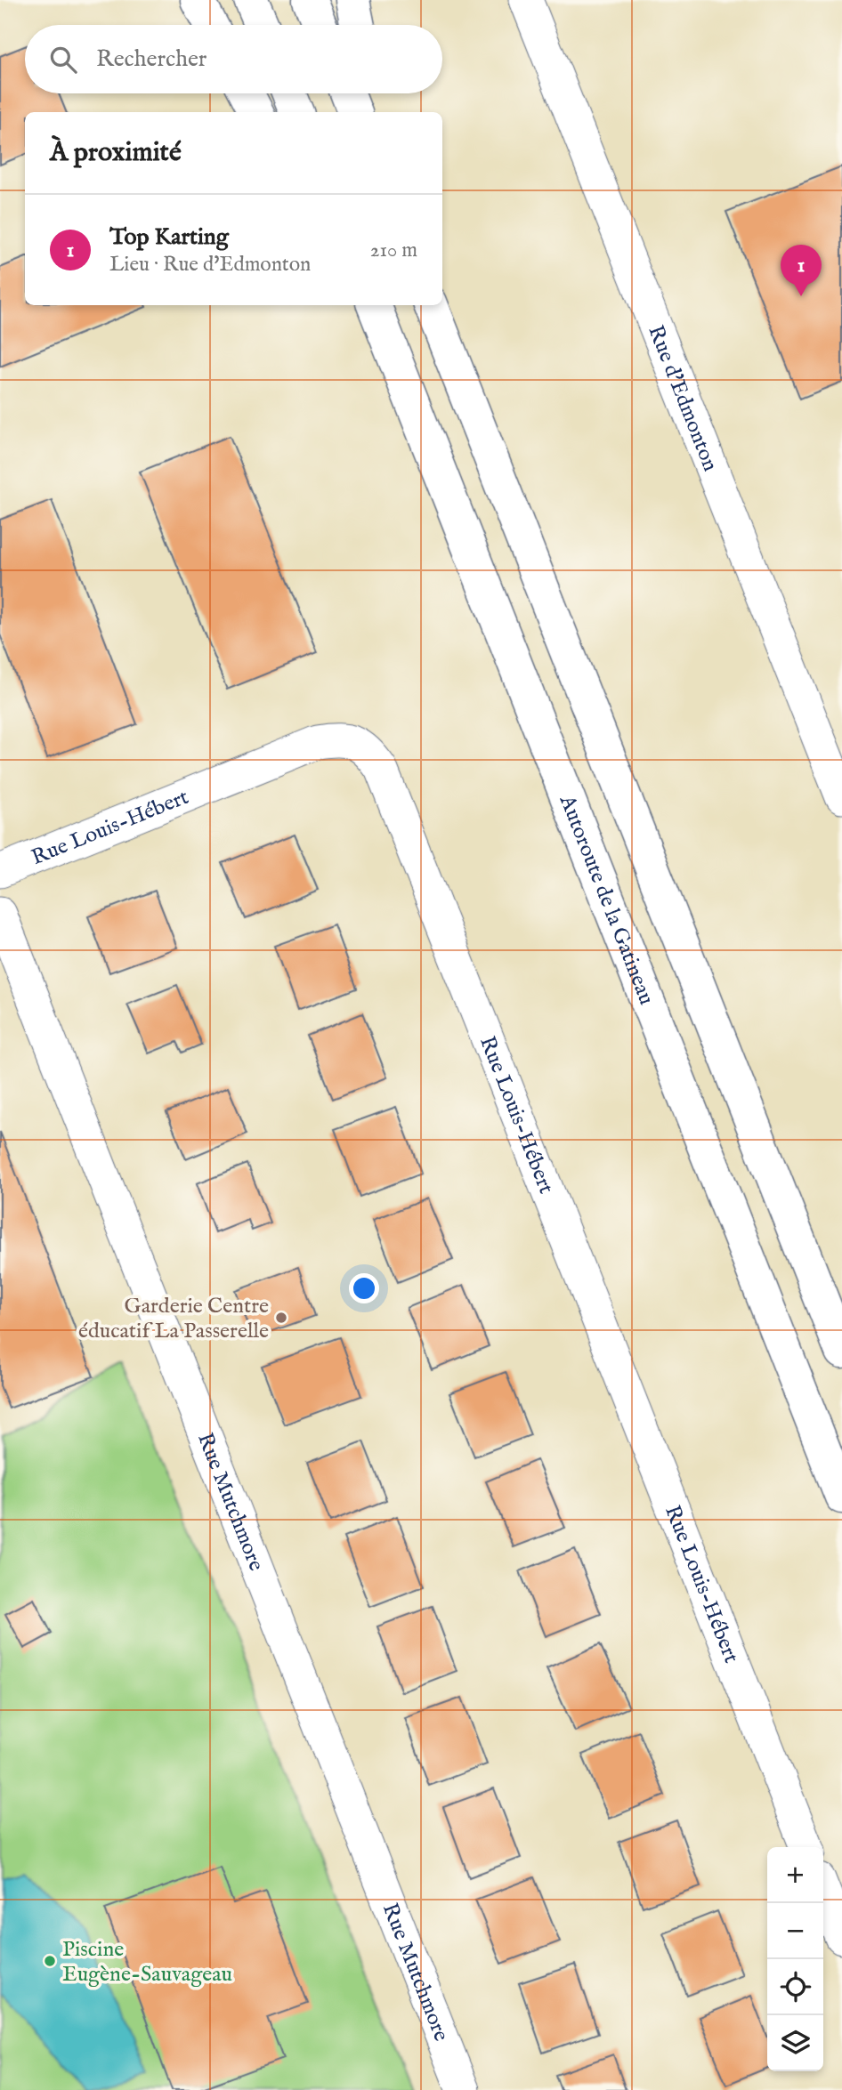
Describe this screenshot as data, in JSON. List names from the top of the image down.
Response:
{
  "streets": {
    "highway": ["Autoroute de la Gatineau"],
    "street": ["Rue d'Edmonton", "Rue Louis-Hébert", "Rue Mutchmore"]
  },
  "places": ["Garderie Centre éducatif La Passerelle", "Piscine Eugène-Sauvageau"],
  "page": {
    "search": "Rechercher",
    "heading": "À proximité",
    "list": [
      {
        "mark": "1",
        "name": "Top Karting",
        "note": "Lieu · Rue d'Edmonton",
        "value": "210 m"
      }
    ],
    "pins": "1",
    "map_buttons": ["+", "−"]
  }
}
